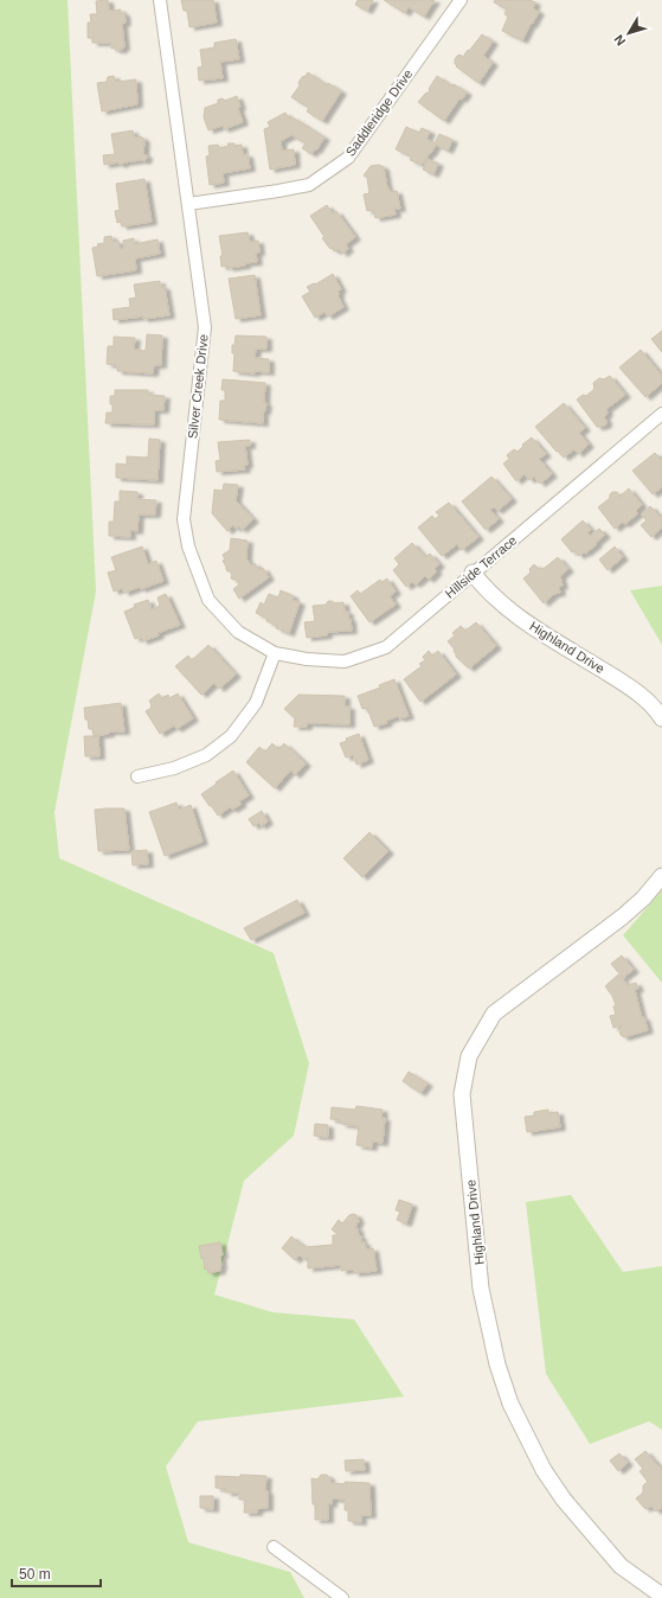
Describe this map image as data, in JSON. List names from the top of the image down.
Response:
{
  "streets": {
    "street": [
      "Saddleridge Drive",
      "Silver Creek Drive",
      "Hillside Terrace",
      "Highland Drive"
    ]
  },
  "crossings": [
    ["Saddleridge Drive", "Silver Creek Drive"],
    ["Silver Creek Drive", "Hillside Terrace"],
    ["Hillside Terrace", "Highland Drive"]
  ],
  "scale_bar": "50 m",
  "north": "bottom left"
}
